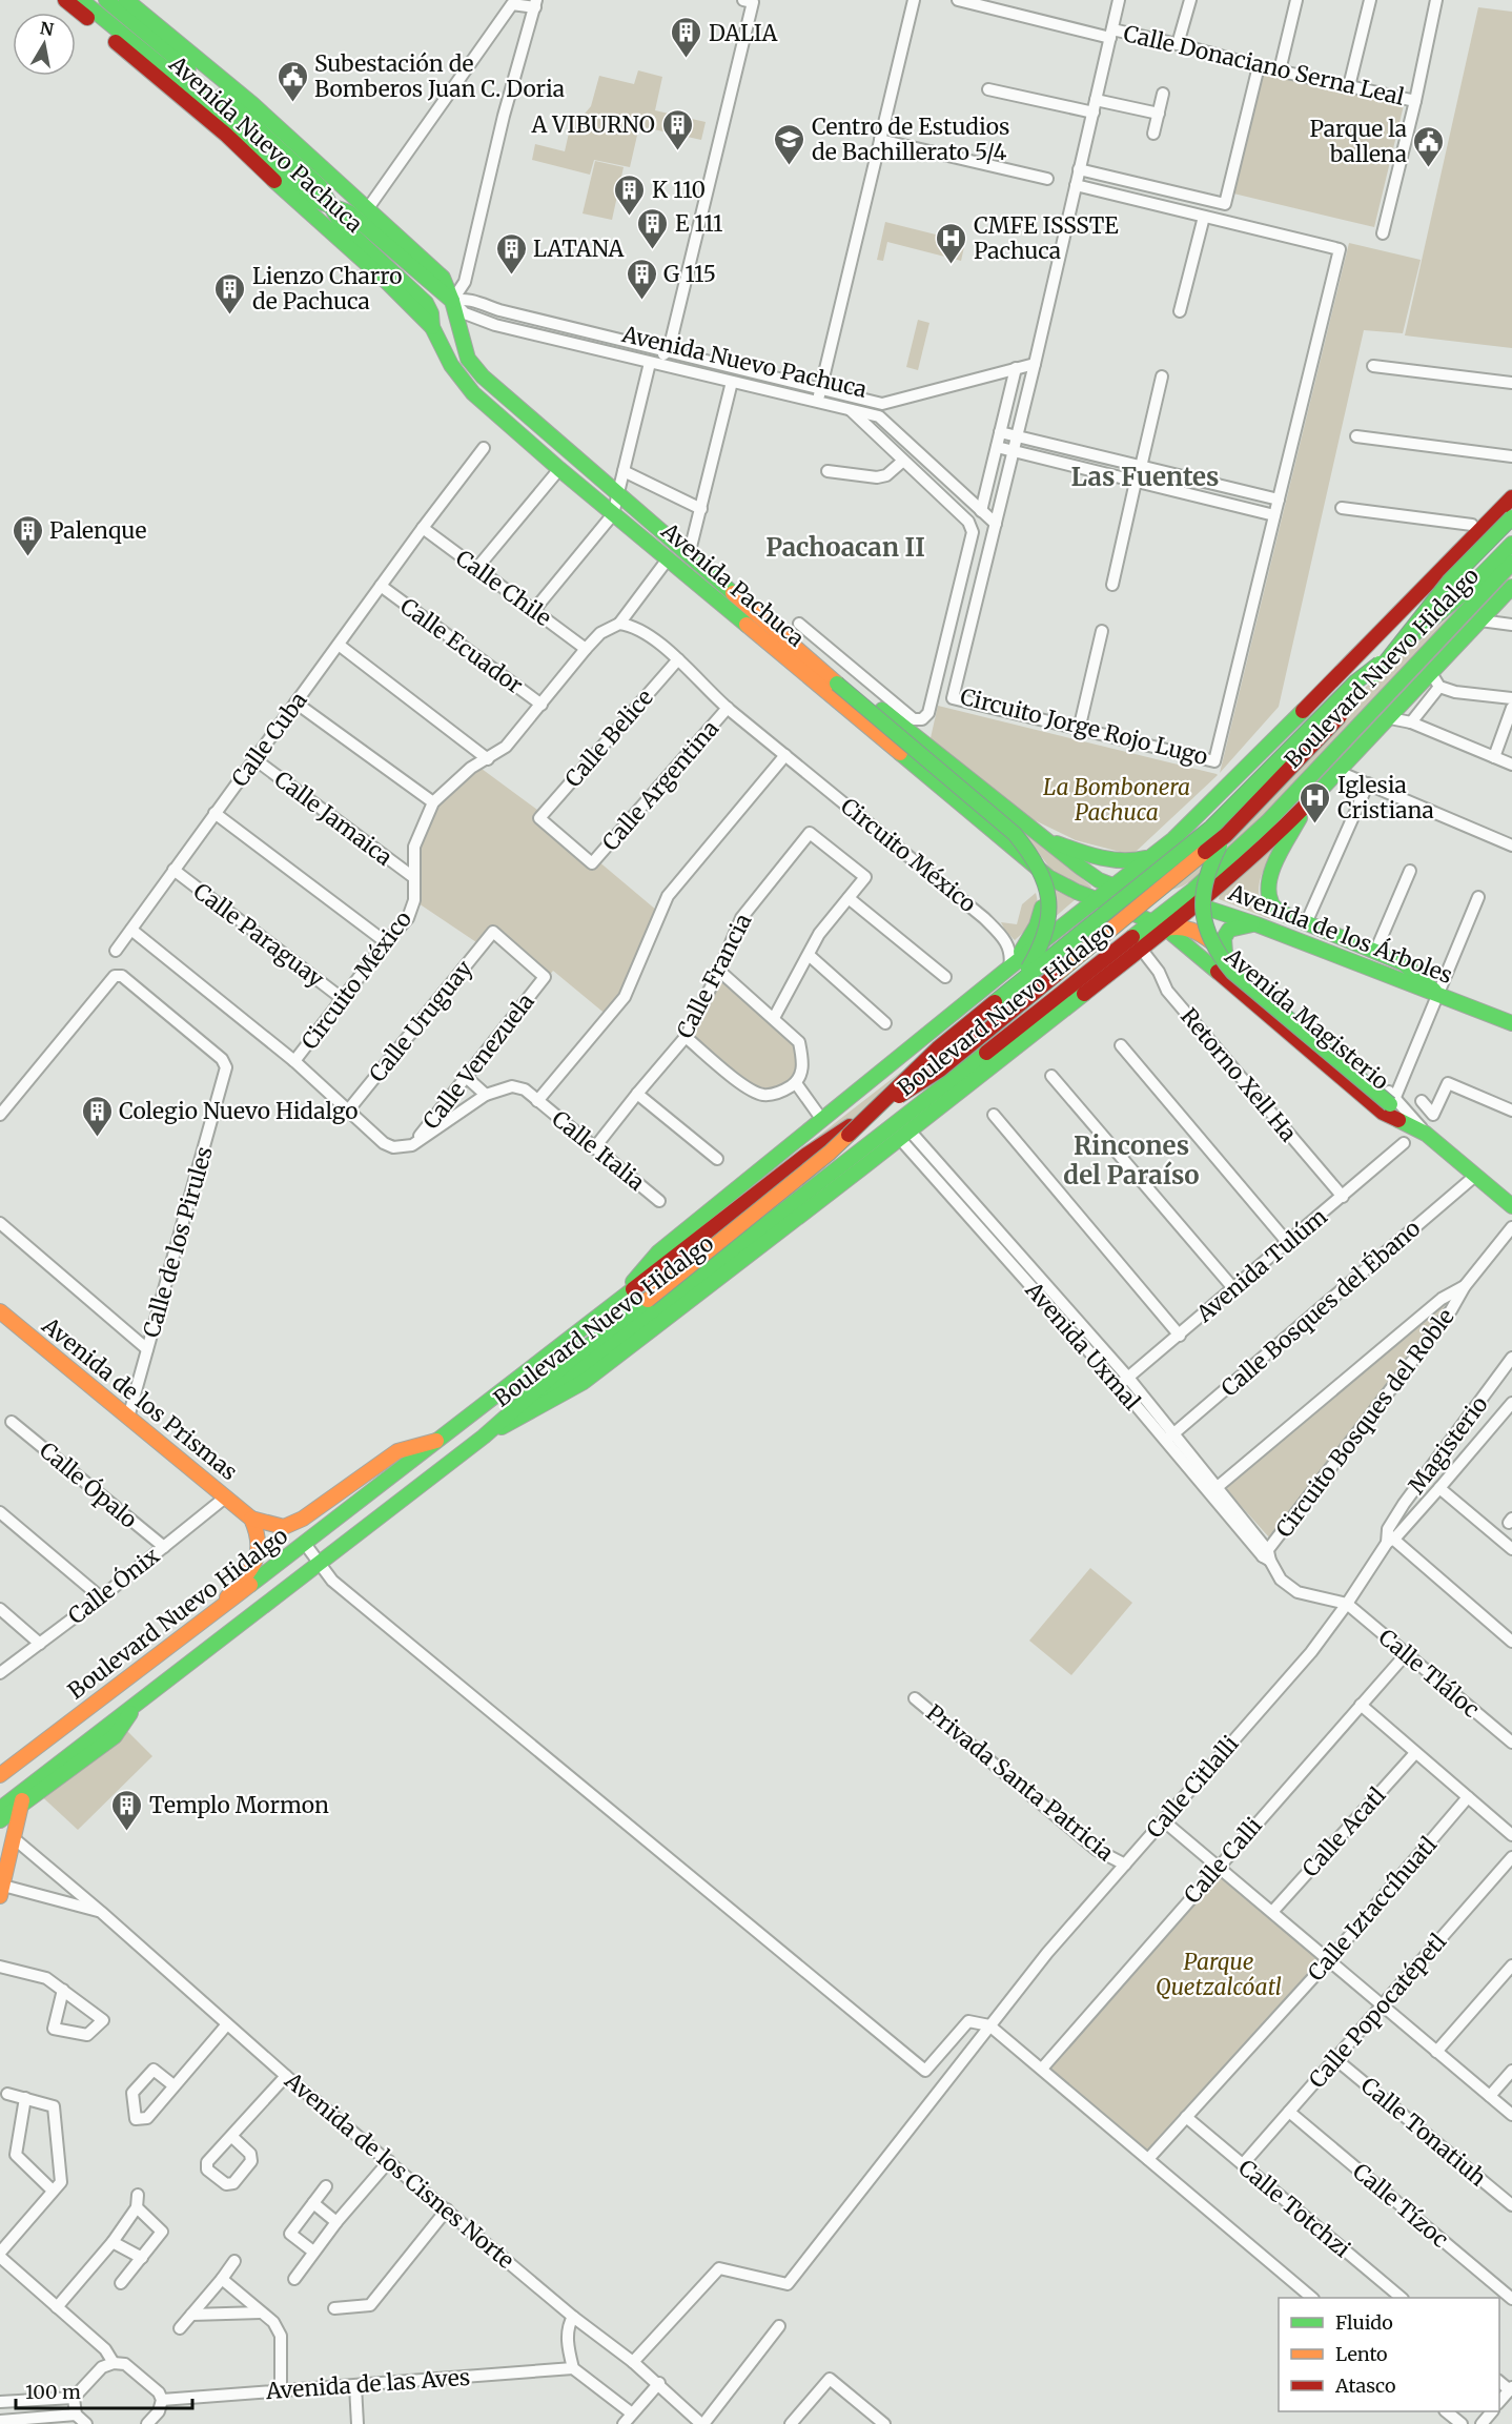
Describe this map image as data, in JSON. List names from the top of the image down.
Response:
{
  "streets": {
    "main road": [
      "Avenida Nuevo Pachuca",
      "Avenida Pachuca",
      "Boulevard Nuevo Hidalgo",
      "Avenida de los Árboles",
      "Avenida Magisterio",
      "Avenida de los Prismas"
    ],
    "street": [
      "Calle Donaciano Serna Leal",
      "Calle Chile",
      "Calle Ecuador",
      "Circuito Jorge Rojo Lugo",
      "Calle Belice",
      "Calle Cuba",
      "Calle Argentina",
      "Calle Jamaica",
      "Circuito México",
      "Calle Paraguay",
      "Calle Francia",
      "Calle Uruguay",
      "Calle Venezuela",
      "Retorno Xell Ha",
      "Calle Italia",
      "Calle de los Pirules",
      "Avenida Tulúm",
      "Calle Bosques del Ébano",
      "Avenida Uxmal",
      "Circuito Bosques del Roble",
      "Magisterio",
      "Calle Ópalo",
      "Calle Ónix",
      "Calle Tláloc",
      "Privada Santa Patricia",
      "Calle Citlalli",
      "Calle Acatl",
      "Calle Calli",
      "Calle Iztaccíhuatl",
      "Calle Popocatépetl",
      "Calle Tonatiuh",
      "Avenida de los Cisnes Norte",
      "Calle Tízoc",
      "Calle Totchzi",
      "Avenida de las Aves"
    ]
  },
  "crossings": [
    ["Calle Donaciano Serna Leal", "Circuito Jorge Rojo Lugo"],
    ["Avenida Nuevo Pachuca", "Avenida Pachuca"],
    ["Avenida Nuevo Pachuca", "Circuito Jorge Rojo Lugo"],
    ["Avenida Pachuca", "Boulevard Nuevo Hidalgo"],
    ["Calle Chile", "Calle Cuba"],
    ["Calle Chile", "Circuito México"],
    ["Calle Ecuador", "Calle Cuba"],
    ["Calle Ecuador", "Circuito México"],
    ["Boulevard Nuevo Hidalgo", "Circuito México"],
    ["Boulevard Nuevo Hidalgo", "Avenida de los Árboles"],
    ["Boulevard Nuevo Hidalgo", "Avenida de los Prismas"],
    ["Calle Belice", "Calle Argentina"],
    ["Calle Belice", "Circuito México"],
    ["Calle Cuba", "Calle Jamaica"],
    ["Calle Cuba", "Calle Paraguay"],
    ["Calle Argentina", "Circuito México"],
    ["Calle Jamaica", "Circuito México"],
    ["Circuito México", "Calle Paraguay"],
    ["Circuito México", "Calle Uruguay"],
    ["Circuito México", "Calle Venezuela"],
    ["Calle Francia", "Calle Italia"],
    ["Avenida Magisterio", "Calle Bosques del Ébano"],
    ["Calle Uruguay", "Calle Venezuela"],
    ["Retorno Xell Ha", "Avenida Tulúm"],
    ["Calle de los Pirules", "Avenida de los Prismas"],
    ["Avenida Tulúm", "Avenida Uxmal"],
    ["Calle Bosques del Ébano", "Avenida Uxmal"],
    ["Avenida Uxmal", "Circuito Bosques del Roble"],
    ["Avenida Uxmal", "Calle Tláloc"],
    ["Avenida Uxmal", "Calle Citlalli"],
    ["Avenida de los Prismas", "Calle Ónix"],
    ["Magisterio", "Calle Citlalli"],
    ["Calle Ópalo", "Calle Ónix"],
    ["Calle Tláloc", "Calle Citlalli"],
    ["Calle Tláloc", "Calle Calli"],
    ["Privada Santa Patricia", "Calle Citlalli"],
    ["Calle Citlalli", "Avenida de los Cisnes Norte"],
    ["Calle Iztaccíhuatl", "Calle Totchzi"],
    ["Calle Popocatépetl", "Calle Tonatiuh"],
    ["Calle Popocatépetl", "Calle Tízoc"],
    ["Calle Popocatépetl", "Calle Totchzi"]
  ],
  "districts": ["Las Fuentes", "Pachoacan II", "Rincones del Paraíso"],
  "parks": ["La Bombonera Pachuca", "Parque Quetzalcóatl"],
  "places": {
    "building": [
      "DALIA",
      "A VIBURNO",
      "K 110",
      "E 111",
      "LATANA",
      "G 115",
      "Lienzo Charro de Pachuca",
      "Palenque",
      "Colegio Nuevo Hidalgo",
      "Templo Mormon"
    ],
    "public building": ["Subestación de Bomberos Juan C. Doria", "Parque la ballena"],
    "school or university": ["Centro de Estudios de Bachillerato 5/4"],
    "hospital": ["CMFE ISSSTE Pachuca", "Iglesia Cristiana"]
  },
  "legend": ["Fluido", "Lento", "Atasco"],
  "scale_bar": "100 m",
  "north": "top"
}
